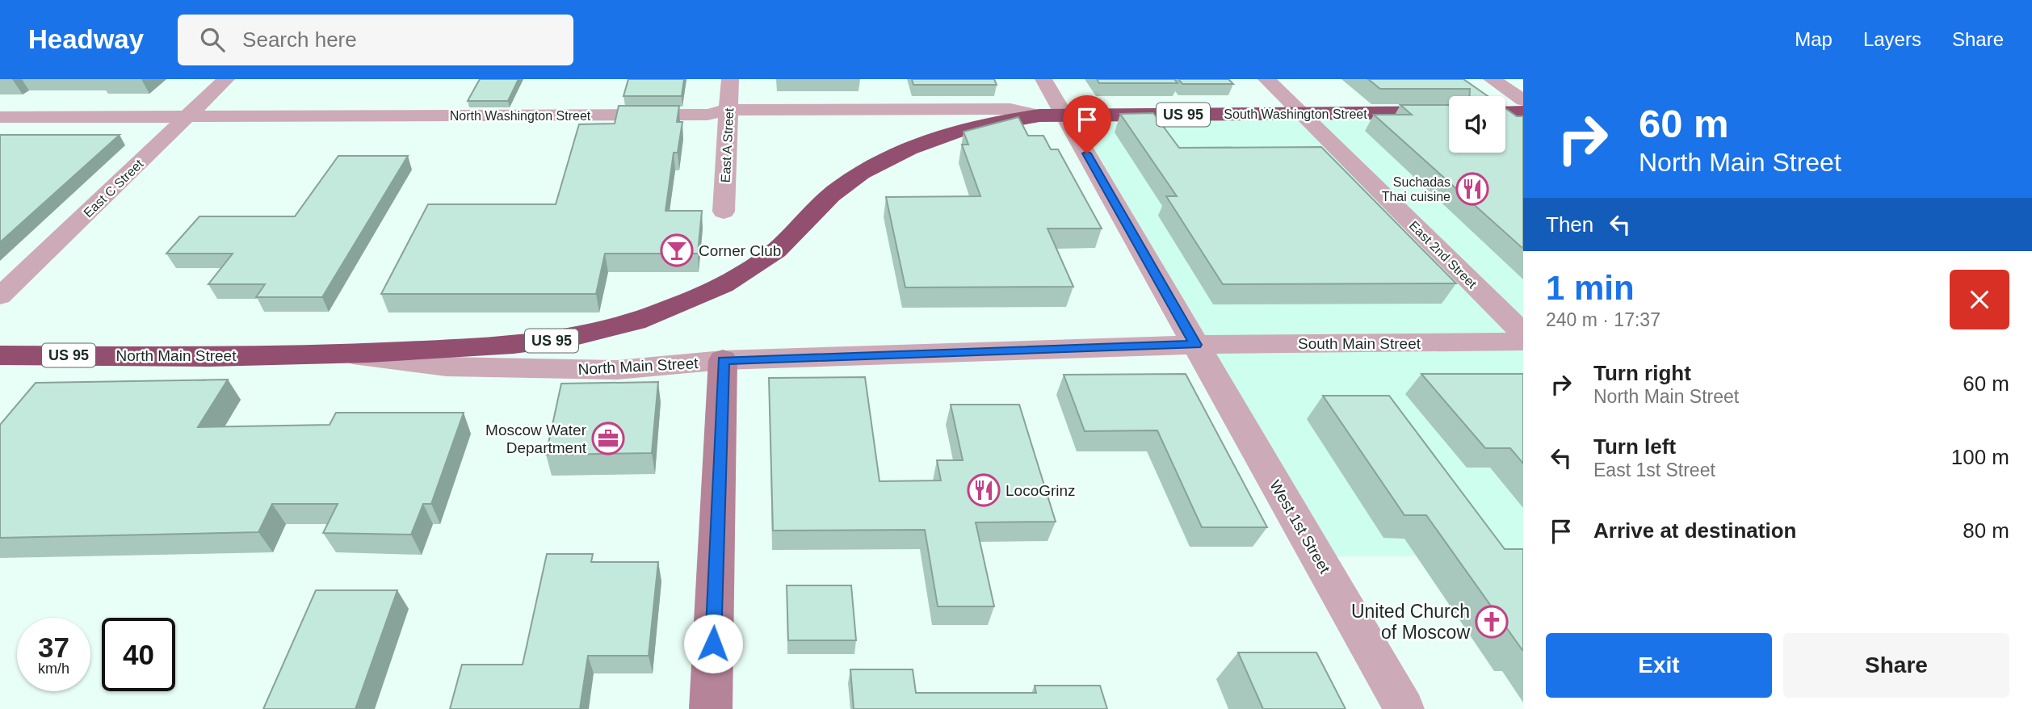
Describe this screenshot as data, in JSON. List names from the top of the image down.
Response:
{
  "streets": {
    "highway": ["South Washington Street", "US 95", "North Main Street"],
    "street": [
      "North Washington Street",
      "East A Street",
      "East C Street",
      "East 2nd Street",
      "South Main Street",
      "West 1st Street"
    ]
  },
  "crossings": [
    ["South Washington Street", "US 95"],
    ["South Washington Street", "East 2nd Street"],
    ["US 95", "North Washington Street"],
    ["US 95", "North Main Street"],
    ["North Washington Street", "East A Street"],
    ["North Washington Street", "East C Street"],
    ["North Washington Street", "North Main Street"],
    ["South Main Street", "North Main Street"],
    ["South Main Street", "West 1st Street"],
    ["North Main Street", "West 1st Street"]
  ],
  "places": {
    "restaurant": ["Suchadas Thai cuisine", "LocoGrinz"],
    "bar": ["Corner Club"],
    "office": ["Moscow Water Department"],
    "church": ["United Church of Moscow"]
  },
  "page": {
    "header": "Headway",
    "search": "Search here",
    "nav": ["Map", "Layers", "Share"],
    "turn": ["60 m", "North Main Street"],
    "then": "Then",
    "heading": ["1 min", "240 m · 17:37"],
    "list": [
      {
        "name": "Turn right",
        "note": "North Main Street",
        "value": "60 m"
      },
      {
        "name": "Turn left",
        "note": "East 1st Street",
        "value": "100 m"
      },
      {
        "name": "Arrive at destination",
        "value": "80 m"
      }
    ],
    "speed": "37 km/h",
    "limit": "40",
    "buttons": ["Exit", "Share"]
  }
}
